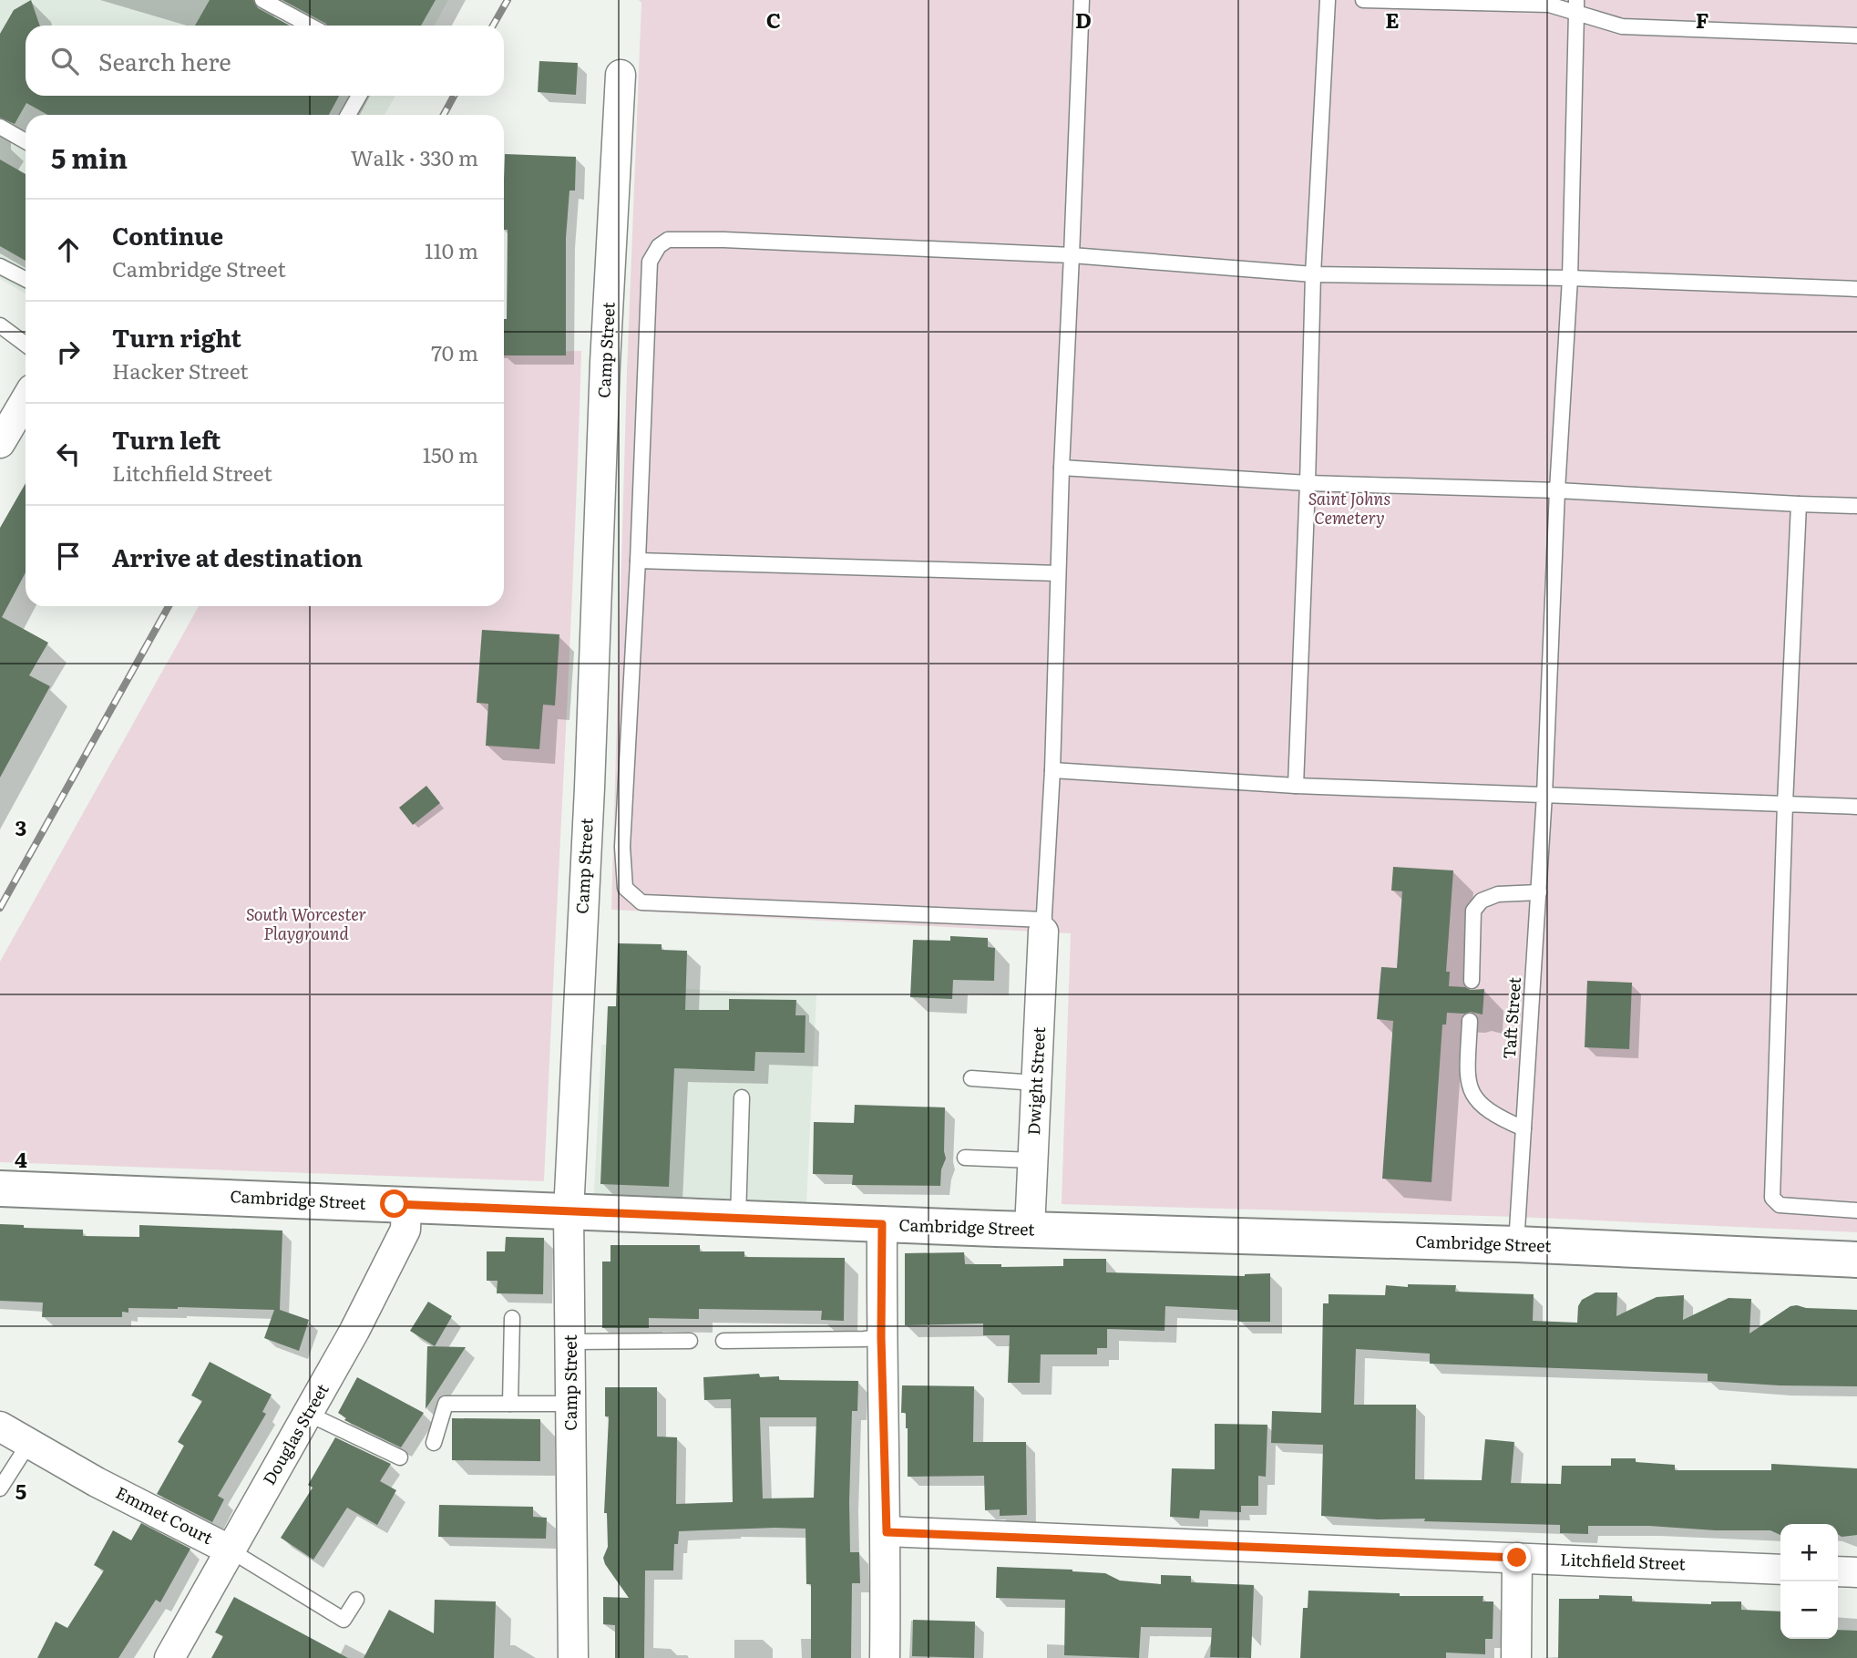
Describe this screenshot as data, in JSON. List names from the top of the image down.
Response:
{
  "streets": {
    "main road": ["Cambridge Street"],
    "street": [
      "Camp Street",
      "Dwight Street",
      "Douglas Street",
      "Emmet Court",
      "Litchfield Street"
    ],
    "lane": ["Taft Street"]
  },
  "crossings": [
    ["Camp Street", "Cambridge Street"],
    ["Taft Street", "Cambridge Street"],
    ["Dwight Street", "Cambridge Street"],
    ["Cambridge Street", "Douglas Street"],
    ["Douglas Street", "Emmet Court"]
  ],
  "parks": ["Saint Johns Cemetery", "South Worcester Playground"],
  "page": {
    "search": "Search here",
    "heading": ["5 min", "Walk · 330 m"],
    "list": [
      ["Continue", "Cambridge Street", "110 m"],
      ["Turn right", "Hacker Street", "70 m"],
      ["Turn left", "Litchfield Street", "150 m"],
      "Arrive at destination"
    ],
    "map_buttons": ["+", "−"]
  },
  "grid": {
    "columns": [
      "C",
      "D",
      "E",
      "F"
    ],
    "rows": ["3", "4", "5"]
  }
}
